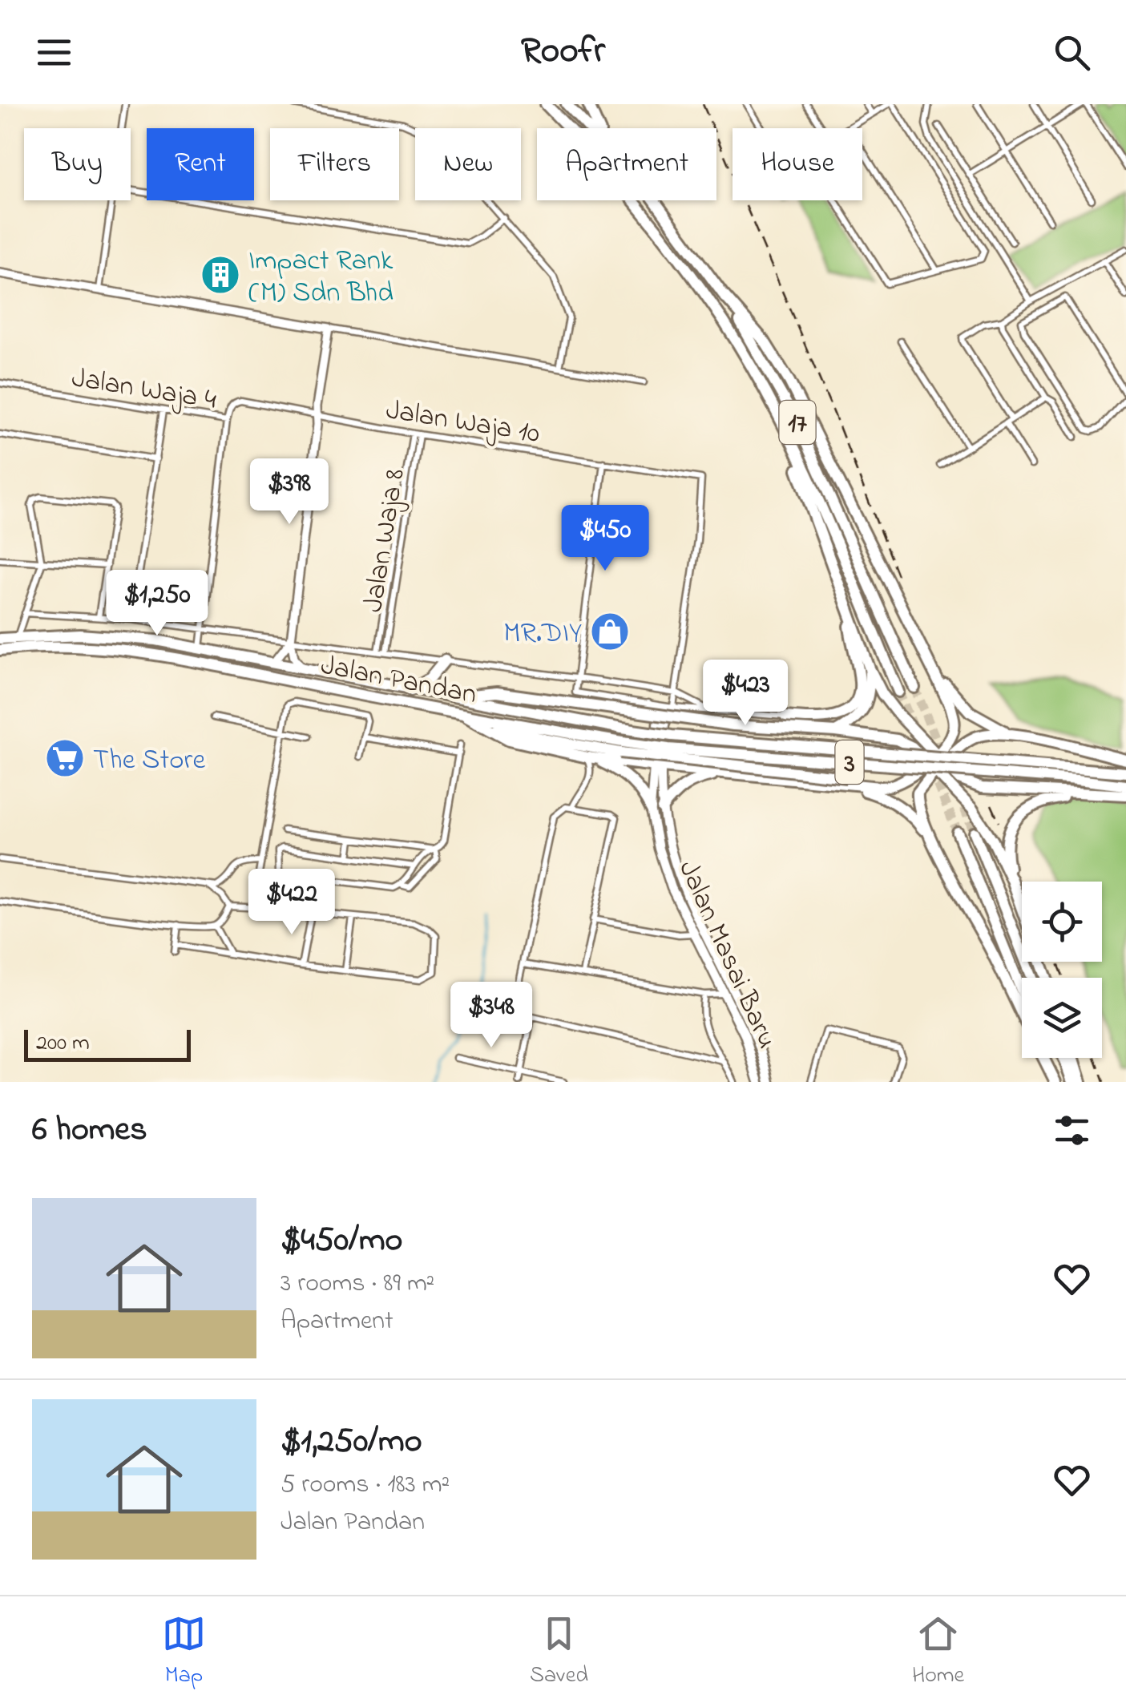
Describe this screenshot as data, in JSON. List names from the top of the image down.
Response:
{
  "streets": {
    "highway": ["17", "Jalan Pandan", "3"],
    "main road": ["Jalan Masai Baru"],
    "street": ["Jalan Waja 4", "Jalan Waja 10", "Jalan Waja 8"]
  },
  "crossings": [
    ["Jalan Waja 4", "Jalan Waja 10"],
    ["Jalan Waja 10", "Jalan Waja 8"]
  ],
  "places": {
    "building": ["Impact Rank (M) Sdn Bhd"],
    "shop": ["MR.DIY"],
    "supermarket": ["The Store"]
  },
  "scale_bar": "200 m",
  "page": {
    "header": "Roofr",
    "chip": [
      "Buy",
      "Rent",
      "Filters",
      "New",
      "Apartment",
      "House"
    ],
    "price": [
      "$398",
      "$450",
      "$1,250",
      "$423",
      "$422",
      "$348"
    ],
    "scale": "200 m",
    "heading": "6 homes",
    "list": [
      {
        "name": "$450/mo",
        "note": "3 rooms · 89 m² · Apartment"
      },
      {
        "name": "$1,250/mo",
        "note": "5 rooms · 183 m² · Jalan Pandan"
      }
    ],
    "tabs": ["Map", "Saved", "Home"]
  }
}
